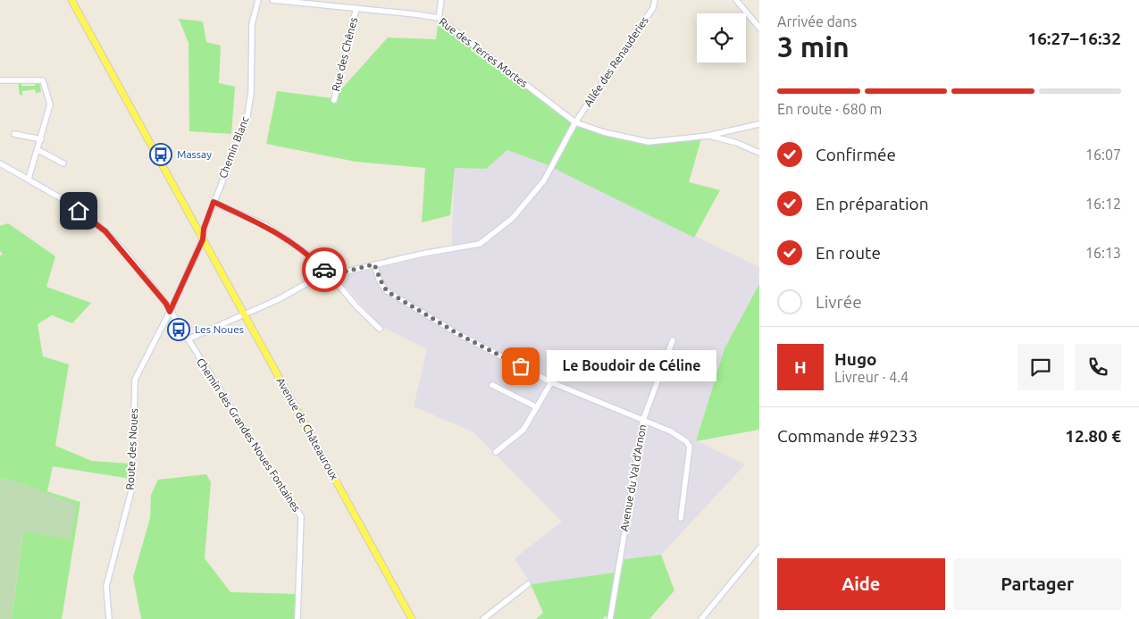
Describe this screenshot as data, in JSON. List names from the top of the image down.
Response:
{
  "streets": {
    "main road": ["Avenue de Châteauroux"],
    "street": [
      "Rue des Terres Mortes",
      "Rue des Chênes",
      "Allée des Renauderies",
      "Chemin Blanc",
      "Chemin des Grandes Noues Fontaines",
      "Route des Noues",
      "Avenue du Val d’Arnon"
    ]
  },
  "crossings": [
    ["Rue des Terres Mortes", "Rue des Chênes"],
    ["Rue des Terres Mortes", "Allée des Renauderies"],
    ["Allée des Renauderies", "Avenue de Châteauroux"],
    ["Allée des Renauderies", "Chemin des Grandes Noues Fontaines"],
    ["Chemin Blanc", "Avenue de Châteauroux"],
    ["Chemin Blanc", "Route des Noues"],
    ["Avenue de Châteauroux", "Route des Noues"],
    ["Chemin des Grandes Noues Fontaines", "Route des Noues"]
  ],
  "places": {
    "bus stop": ["Massay", "Les Noues"],
    "other": ["Le Boudoir de Céline"]
  },
  "page": {
    "heading": ["3 min", "Arrivée dans", "16:27–16:32"],
    "panel": [
      "Hugo",
      "Livreur · 4.4",
      "Commande #9233",
      "12.80 €"
    ],
    "bar": "En route · 680 m",
    "list": [
      ["Confirmée", "16:07"],
      ["En préparation", "16:12"],
      ["En route", "16:13"],
      "Livrée"
    ],
    "round": "H",
    "bubble": "Le Boudoir de Céline",
    "buttons": ["Aide", "Partager"]
  }
}
